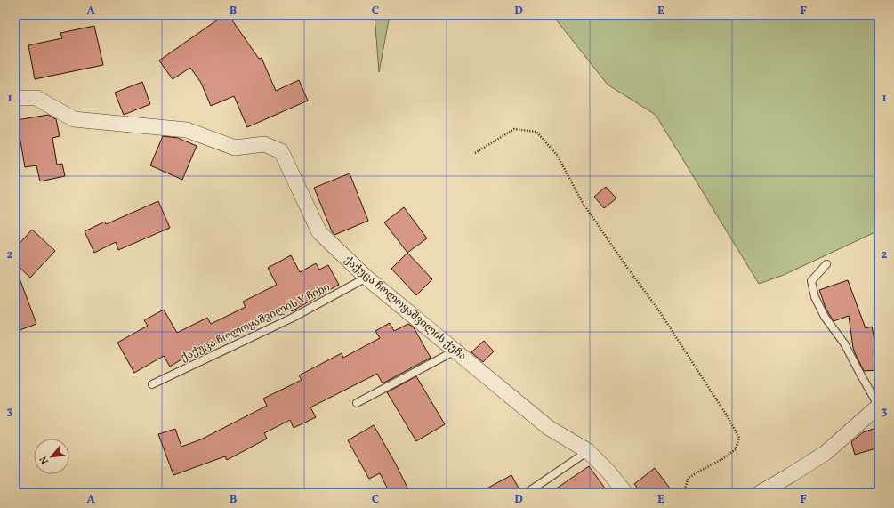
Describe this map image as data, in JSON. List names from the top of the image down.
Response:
{
  "streets": {
    "street": ["ქაქუცა ჩოლოყაშვილის ქუჩა"],
    "lane": ["ქაქუცა ჩოლოყაშვილის V ჩიხი"]
  },
  "crossings": [
    ["ქაქუცა ჩოლოყაშვილის ქუჩა", "ქაქუცა ჩოლოყაშვილის V ჩიხი"]
  ],
  "north": "bottom left",
  "grid": {
    "columns": [
      "A",
      "B",
      "C",
      "D",
      "E",
      "F"
    ],
    "rows": ["1", "2", "3"]
  }
}
